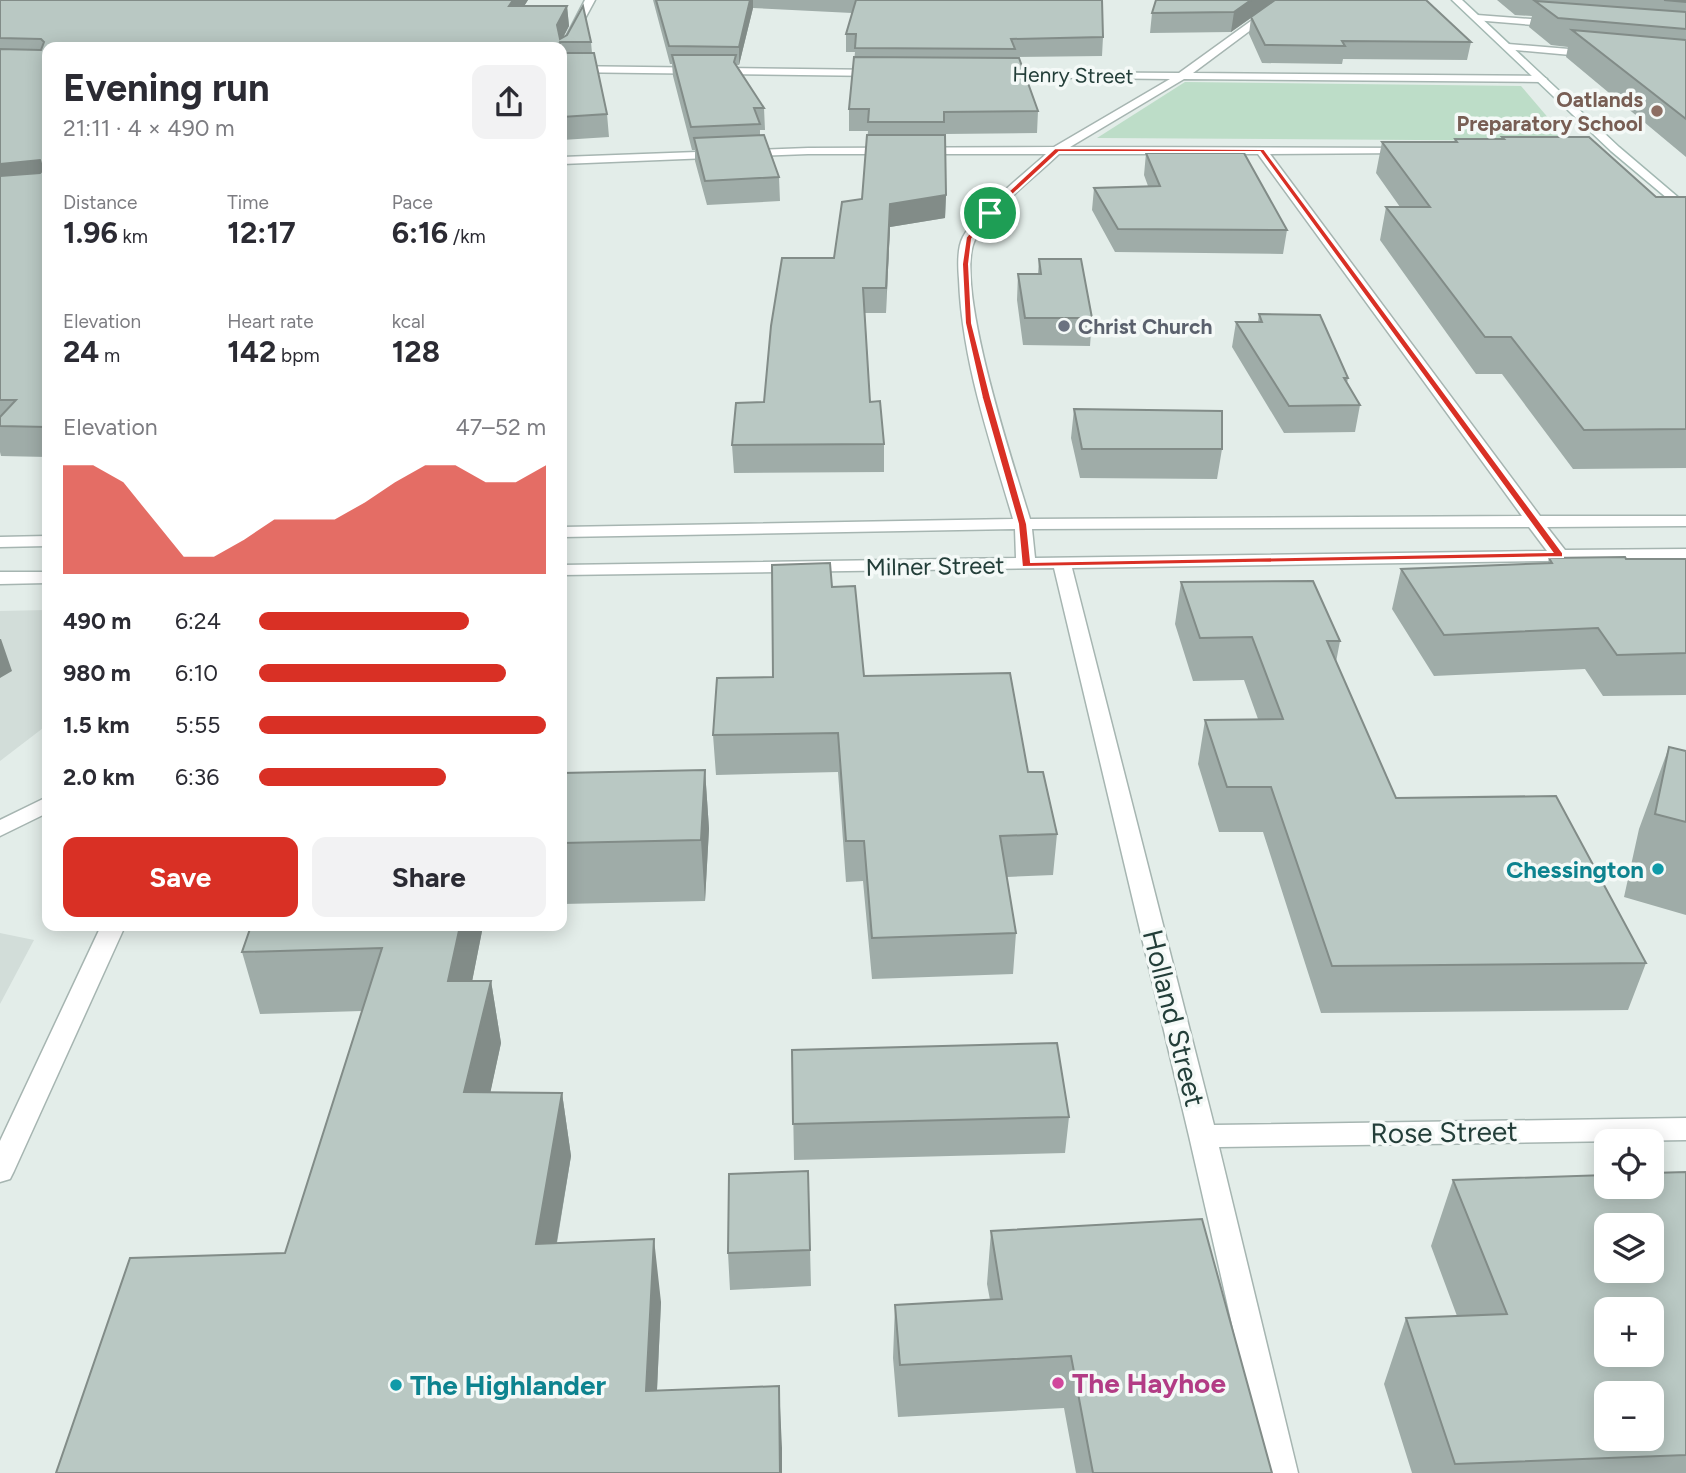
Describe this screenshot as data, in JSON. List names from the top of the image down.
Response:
{
  "streets": {
    "street": [
      "Henry Street",
      "Milner Street",
      "Holland Street",
      "Rose Street"
    ]
  },
  "crossings": [
    ["Milner Street", "Holland Street"],
    ["Holland Street", "Rose Street"]
  ],
  "places": [
    "Oatlands Preparatory School",
    "Christ Church",
    "Chessington",
    "The Hayhoe",
    "The Highlander"
  ],
  "page": {
    "heading": ["Evening run", "21:11 · 4 × 490 m"],
    "stats": [
      ["Distance", "1.96 km"],
      ["Time", "12:17"],
      ["Pace", "6:16 /km"],
      ["Elevation", "24 m"],
      ["Heart rate", "142 bpm"],
      ["kcal", "128"]
    ],
    "chart": ["Elevation", "47–52 m"],
    "list": [
      {
        "name": "490 m",
        "note": "6:24"
      },
      {
        "name": "980 m",
        "note": "6:10"
      },
      {
        "name": "1.5 km",
        "note": "5:55"
      },
      {
        "name": "2.0 km",
        "note": "6:36"
      }
    ],
    "buttons": ["Save", "Share"],
    "map_buttons": ["+", "−"]
  }
}
